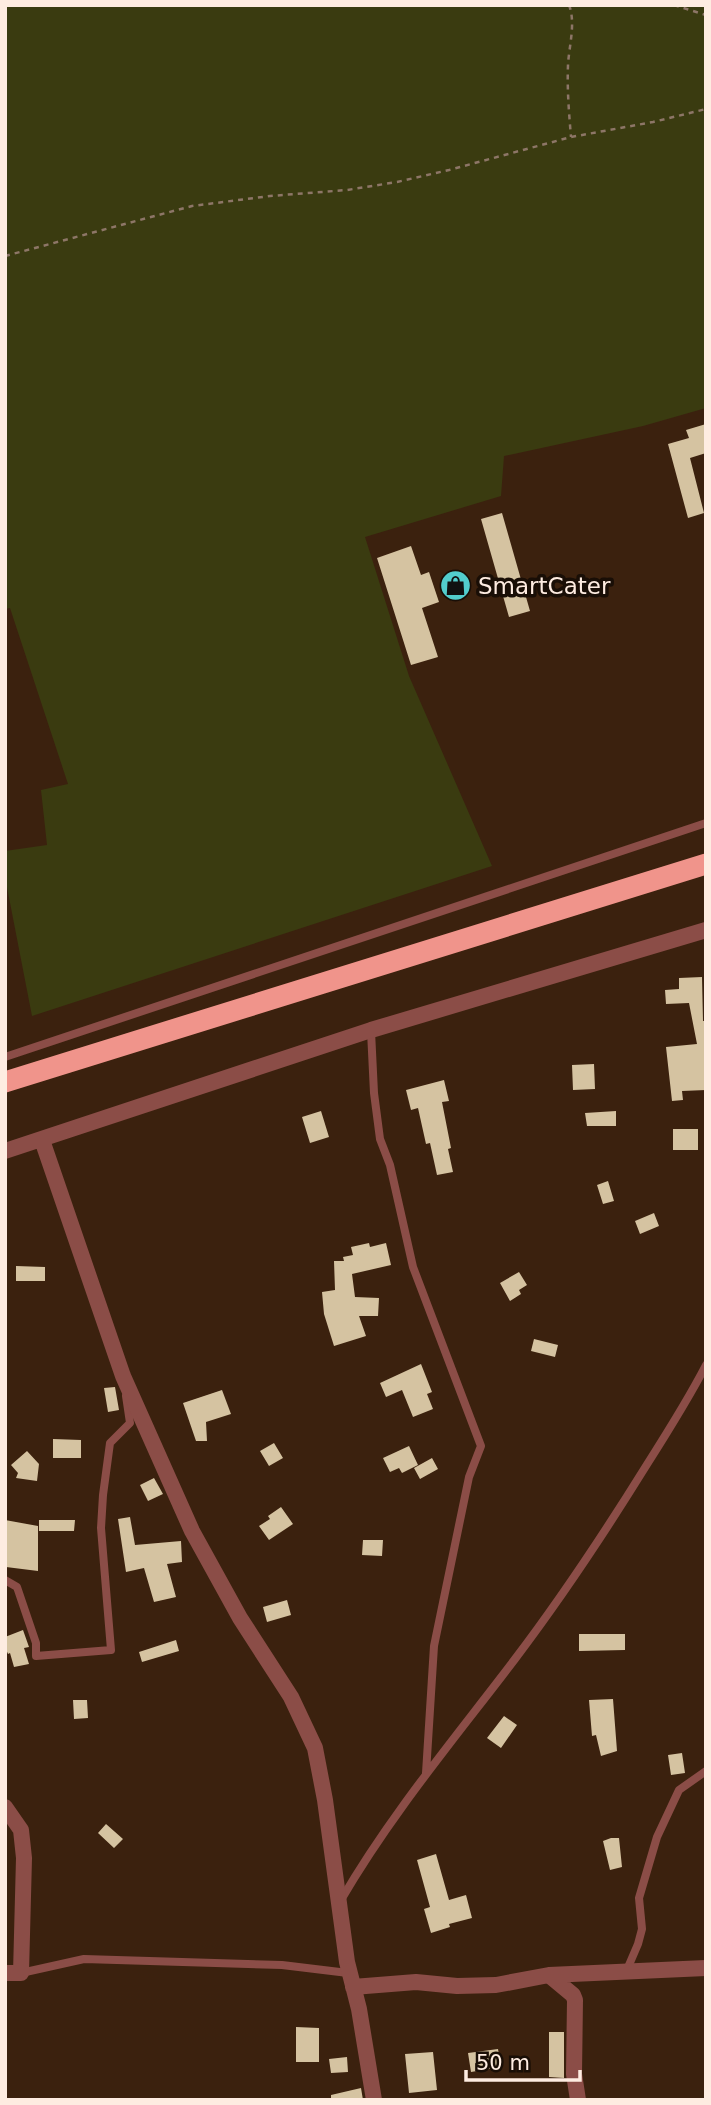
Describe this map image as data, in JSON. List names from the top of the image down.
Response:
{
  "places": {
    "shop": ["SmartCater"]
  },
  "scale_bar": "50 m"
}
